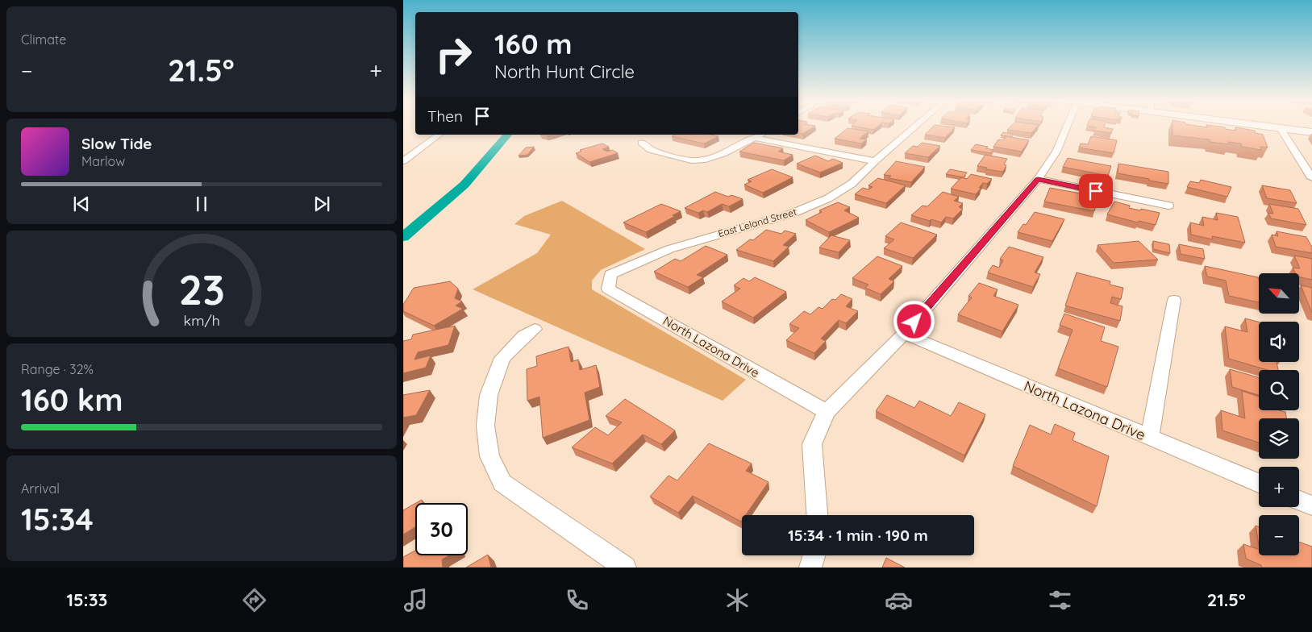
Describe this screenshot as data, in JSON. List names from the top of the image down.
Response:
{
  "streets": {
    "street": ["East Leland Street", "North Lazona Drive"]
  },
  "crossings": [
    ["East Leland Street", "North Lazona Drive"]
  ],
  "north": "top left",
  "page": {
    "tile": [
      "Climate",
      ["Range · 32%", "160 km"],
      ["Arrival", "15:34"]
    ],
    "turn": ["160 m", "North Hunt Circle"],
    "heat": ["−", "21.5°", "+"],
    "then": "Then",
    "song": ["Slow Tide", "Marlow"],
    "map_buttons": ["+", "−"],
    "limit": "30",
    "trip": "15:34 · 1 min · 190 m",
    "tabs": ["15:33", "21.5°"],
    "gauge": ["23", "km/h"]
  }
}
